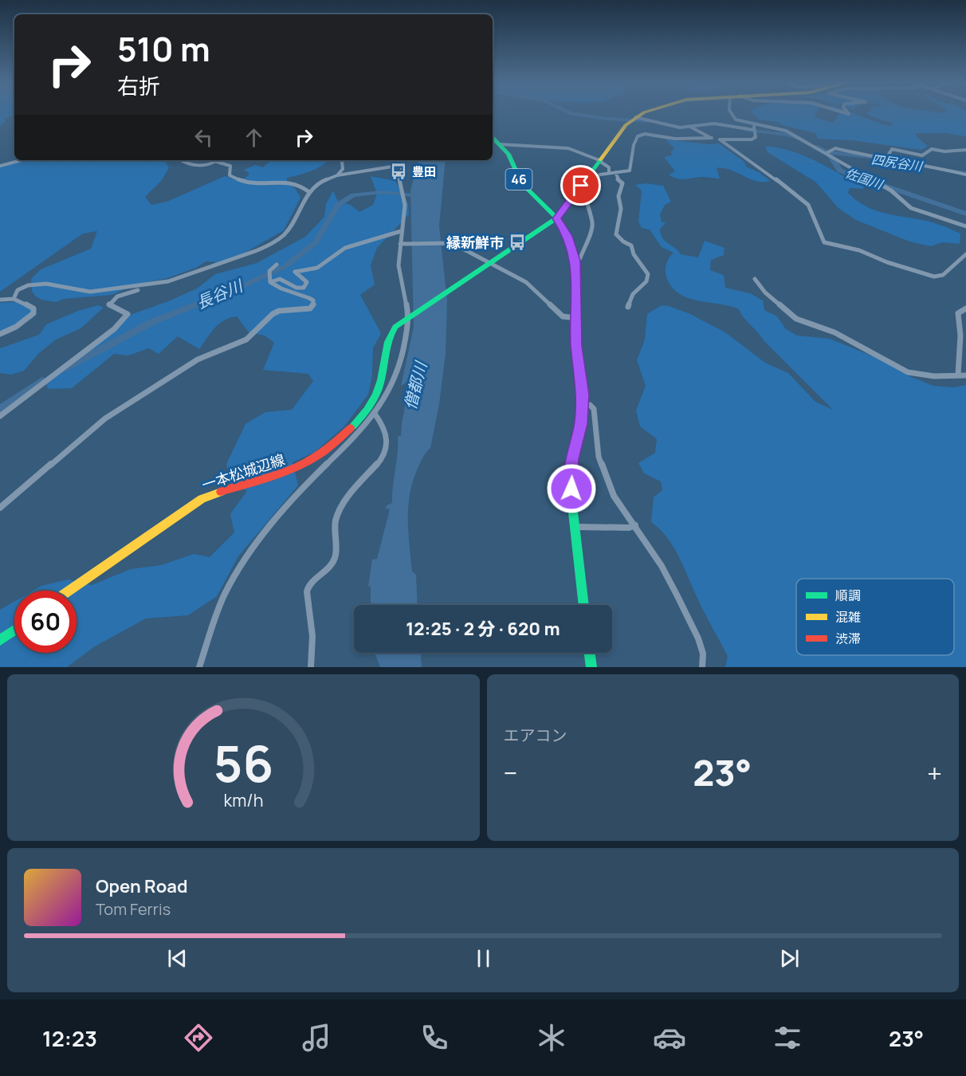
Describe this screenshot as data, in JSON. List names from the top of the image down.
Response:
{
  "streets": {
    "main road": ["46", "一本松城辺線"]
  },
  "crossings": [
    ["46", "一本松城辺線"]
  ],
  "water": [
    "四尻谷川",
    "佐国川",
    "長谷川",
    "僧都川"
  ],
  "places": {
    "bus stop": ["豊田", "縁新鮮市"]
  },
  "legend": ["順調", "混雑", "渋滞"],
  "page": {
    "turn": ["510 m", "右折"],
    "limit": "60",
    "trip": "12:25 · 2 分 · 620 m",
    "tile": "エアコン",
    "heat": ["−", "23°", "+"],
    "song": ["Open Road", "Tom Ferris"],
    "tabs": ["12:23", "23°"],
    "gauge": ["56", "km/h"]
  }
}
